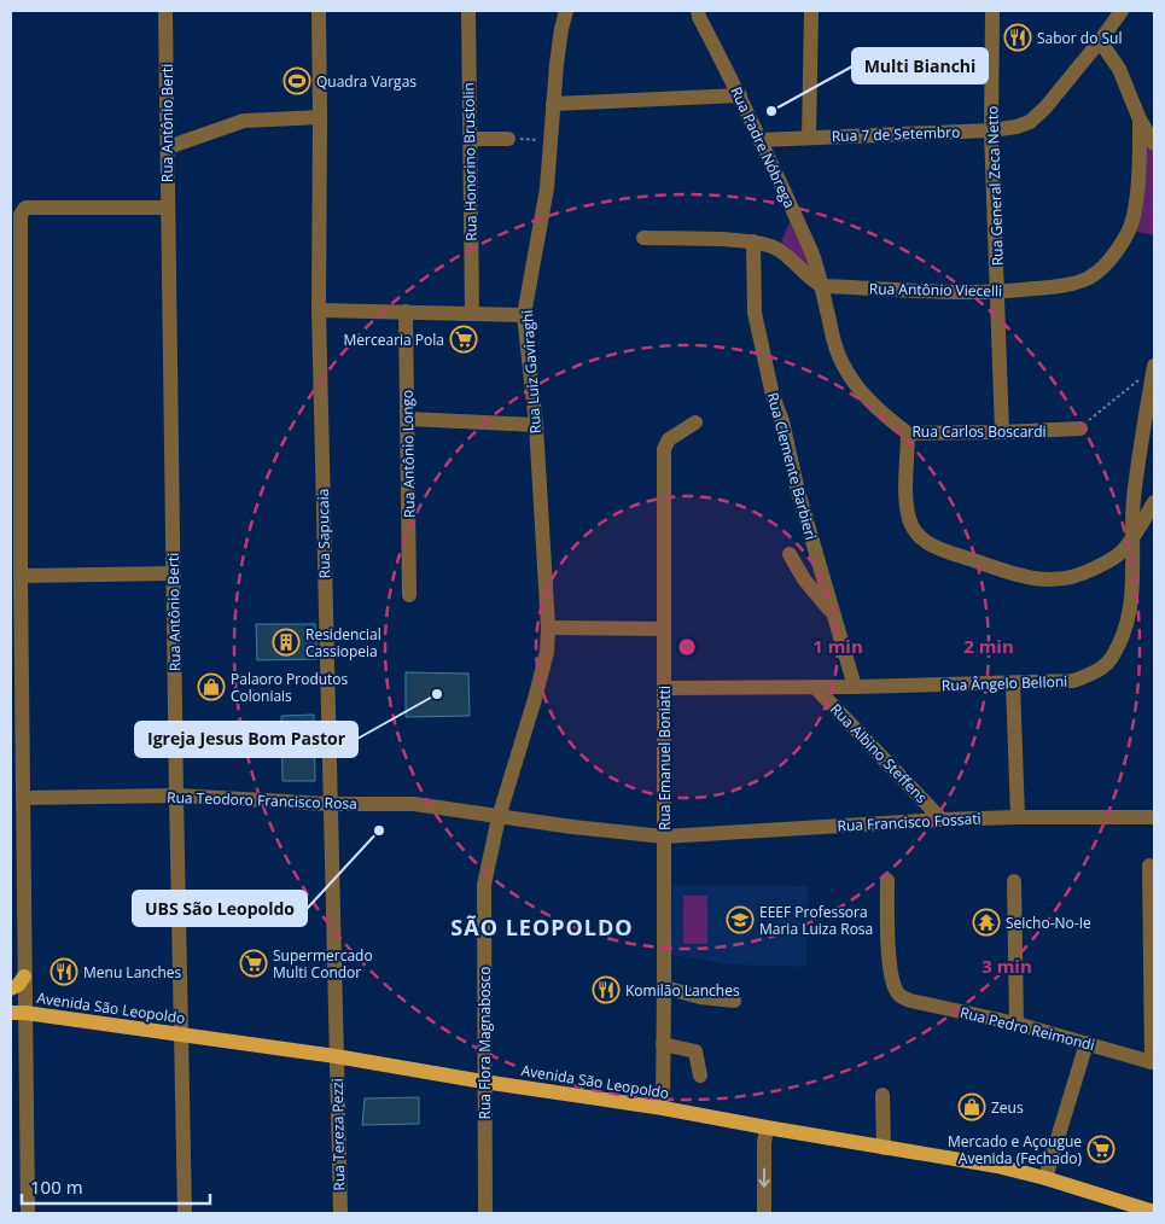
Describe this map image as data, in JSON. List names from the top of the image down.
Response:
{
  "streets": {
    "main road": ["Avenida São Leopoldo"],
    "street": [
      "Rua Antônio Berti",
      "Rua 7 de Setembro",
      "Rua Padre Nóbrega",
      "Rua Honorino Brustolin",
      "Rua General Zeca Netto",
      "Rua Antônio Viecelli",
      "Rua Luiz Gaviraghi",
      "Rua Carlos Boscardi",
      "Rua Antônio Longo",
      "Rua Clemente Barbieri",
      "Rua Sapucaia",
      "Rua Ângelo Belloni",
      "Rua Albino Steffens",
      "Rua Emanuel Boniatti",
      "Rua Teodoro Francisco Rosa",
      "Rua Francisco Fossati",
      "Rua Pedro Reimondi",
      "Rua Flora Magnabosco",
      "Rua Tereza Pezzi"
    ]
  },
  "crossings": [
    ["Rua Antônio Berti", "Rua Teodoro Francisco Rosa"],
    ["Rua Antônio Berti", "Avenida São Leopoldo"],
    ["Rua 7 de Setembro", "Rua Padre Nóbrega"],
    ["Rua 7 de Setembro", "Rua General Zeca Netto"],
    ["Rua Padre Nóbrega", "Rua Antônio Viecelli"],
    ["Rua Padre Nóbrega", "Rua Carlos Boscardi"],
    ["Rua General Zeca Netto", "Rua Antônio Viecelli"],
    ["Rua General Zeca Netto", "Rua Carlos Boscardi"],
    ["Rua Antônio Viecelli", "Rua Carlos Boscardi"],
    ["Rua Luiz Gaviraghi", "Rua Flora Magnabosco"],
    ["Rua Clemente Barbieri", "Rua Ângelo Belloni"],
    ["Rua Sapucaia", "Rua Teodoro Francisco Rosa"],
    ["Rua Sapucaia", "Avenida São Leopoldo"],
    ["Rua Sapucaia", "Rua Tereza Pezzi"],
    ["Rua Ângelo Belloni", "Rua Albino Steffens"],
    ["Rua Ângelo Belloni", "Rua Emanuel Boniatti"],
    ["Rua Albino Steffens", "Rua Francisco Fossati"],
    ["Rua Emanuel Boniatti", "Rua Teodoro Francisco Rosa"],
    ["Rua Emanuel Boniatti", "Rua Francisco Fossati"],
    ["Rua Emanuel Boniatti", "Avenida São Leopoldo"],
    ["Rua Teodoro Francisco Rosa", "Rua Francisco Fossati"],
    ["Rua Teodoro Francisco Rosa", "Rua Flora Magnabosco"],
    ["Avenida São Leopoldo", "Rua Flora Magnabosco"],
    ["Avenida São Leopoldo", "Rua Tereza Pezzi"]
  ],
  "districts": ["SÃO LEOPOLDO"],
  "places": {
    "restaurant": ["Sabor do Sul", "Menu Lanches", "Komilão Lanches"],
    "sports": ["Quadra Vargas"],
    "other": ["Multi Bianchi", "Igreja Jesus Bom Pastor", "UBS São Leopoldo"],
    "supermarket": ["Mercearia Pola", "Supermercado Multi Condor", "Mercado e Açougue Avenida (Fechado)"],
    "building": ["Residencial Cassiopeia"],
    "shop": ["Palaoro Produtos Coloniais", "Zeus"],
    "school or university": ["EEEF Professora Maria Luiza Rosa"],
    "temple": ["Seicho-No-Ie"]
  },
  "scale_bar": "100 m",
  "rings": ["1 min", "2 min", "3 min"]
}
